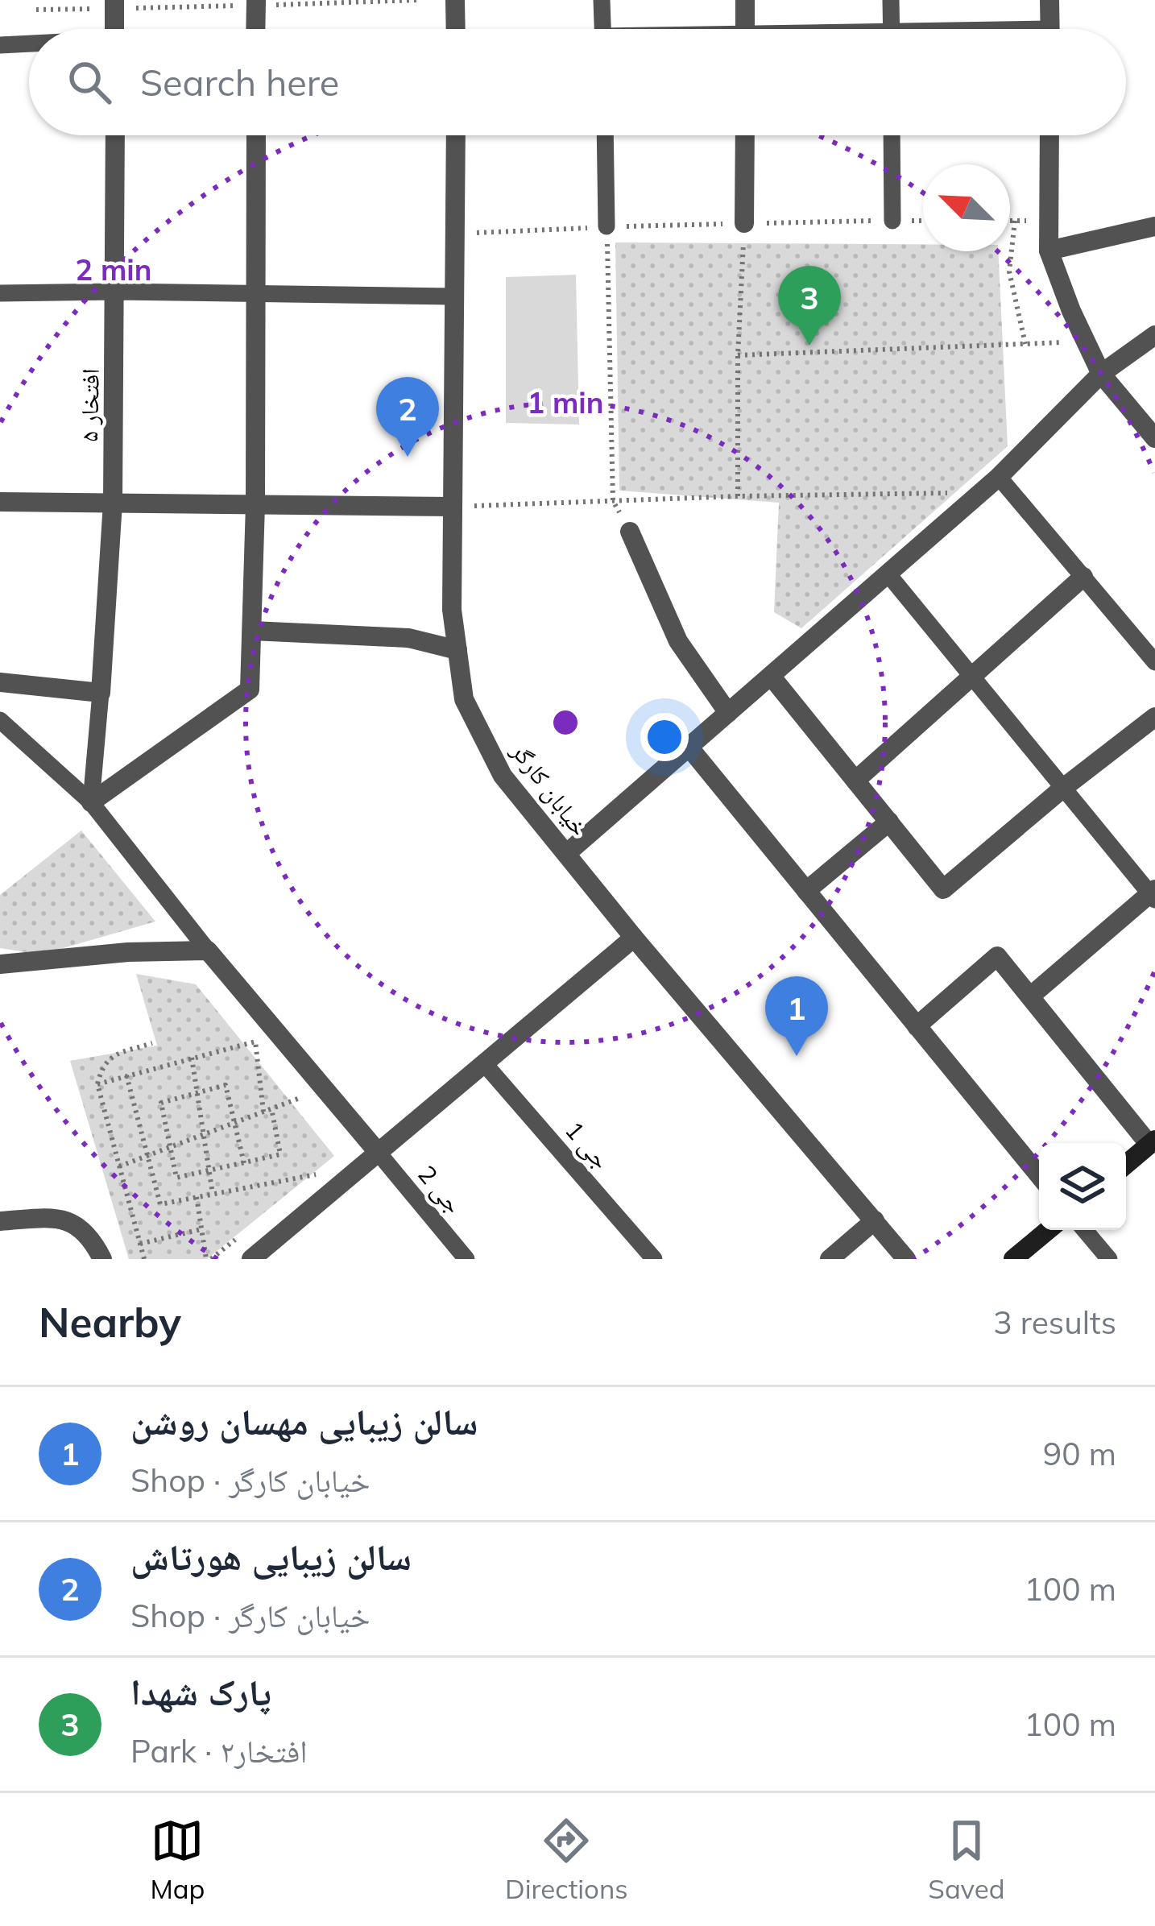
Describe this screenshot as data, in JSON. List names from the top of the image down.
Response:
{
  "streets": {
    "street": ["افتخار ۵", "خیابان کارگر"],
    "lane": ["جی 1", "جی 2"]
  },
  "north": "top left",
  "page": {
    "search": "Search here",
    "pins": ["3", "2", "1"],
    "heading": ["Nearby", "3 results"],
    "list": [
      {
        "mark": "1",
        "name": "سالن زیبایی مهسان روشن",
        "note": "Shop · خیابان کارگر",
        "value": "90 m"
      },
      {
        "mark": "2",
        "name": "سالن زیبایی هورتاش",
        "note": "Shop · خیابان کارگر",
        "value": "100 m"
      },
      {
        "mark": "3",
        "name": "پارک شهدا",
        "note": "Park · افتخار۲",
        "value": "100 m"
      }
    ],
    "nav": ["Map", "Directions", "Saved"]
  },
  "rings": ["2 min", "1 min"]
}
